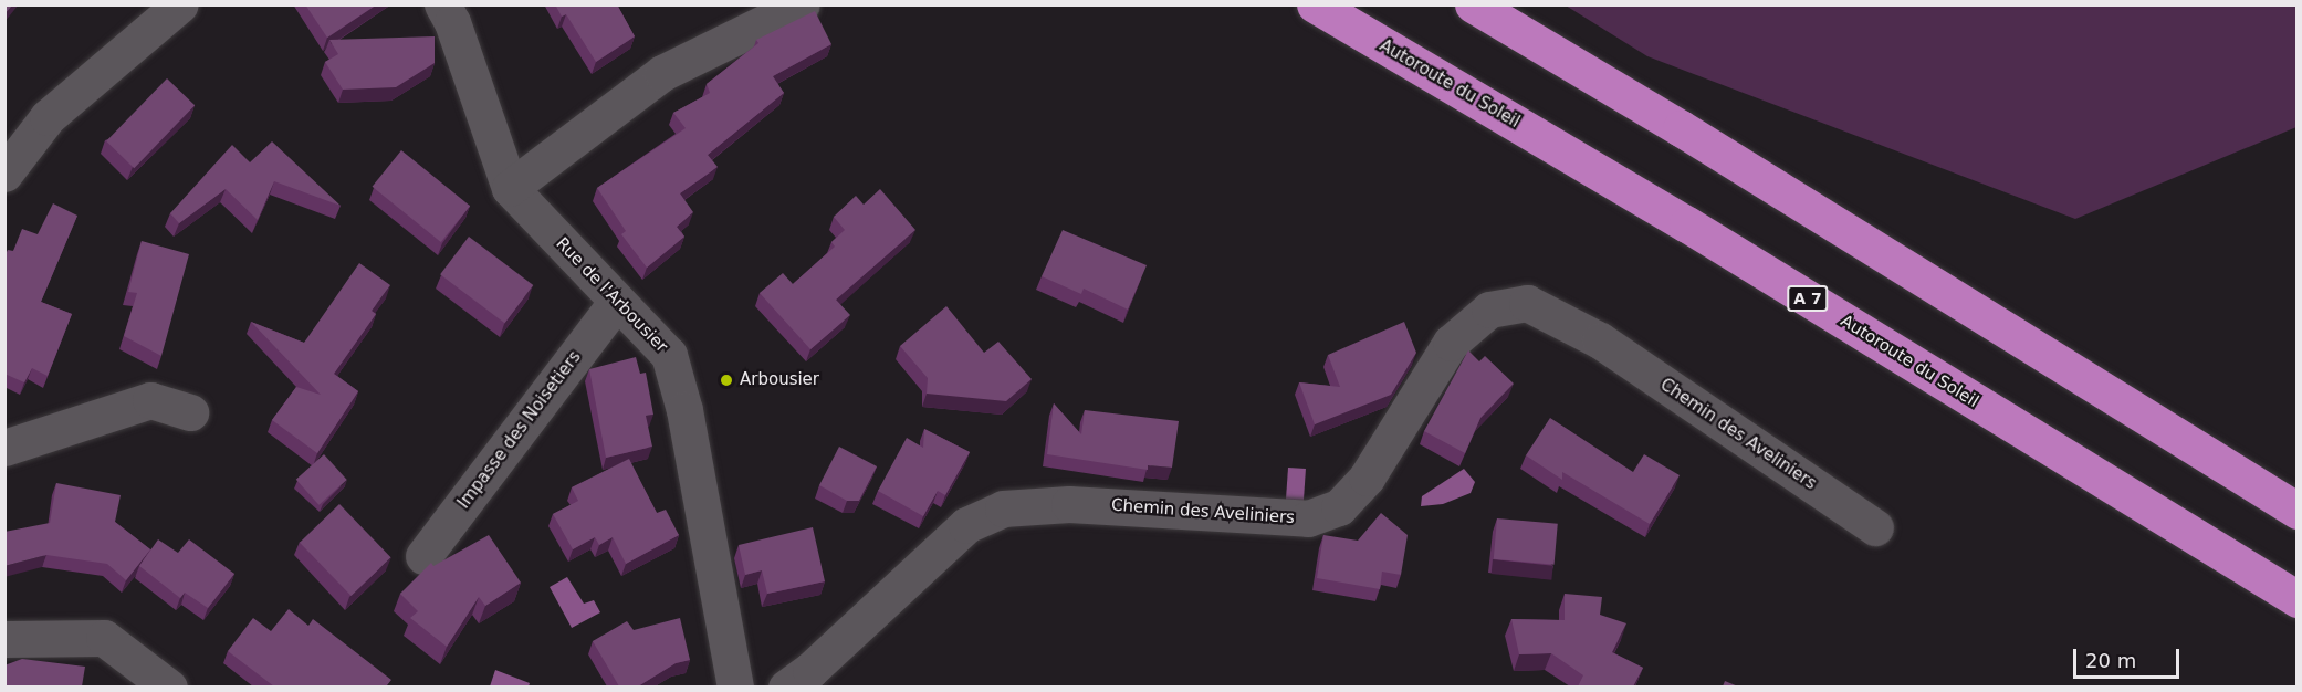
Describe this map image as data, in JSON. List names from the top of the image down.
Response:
{
  "streets": {
    "highway": ["Autoroute du Soleil", "A 7"],
    "street": ["Rue de l'Arbousier", "Impasse des Noisetiers", "Chemin des Aveliniers"]
  },
  "crossings": [
    ["Rue de l'Arbousier", "Impasse des Noisetiers"]
  ],
  "places": ["Arbousier"],
  "scale_bar": "20 m"
}
